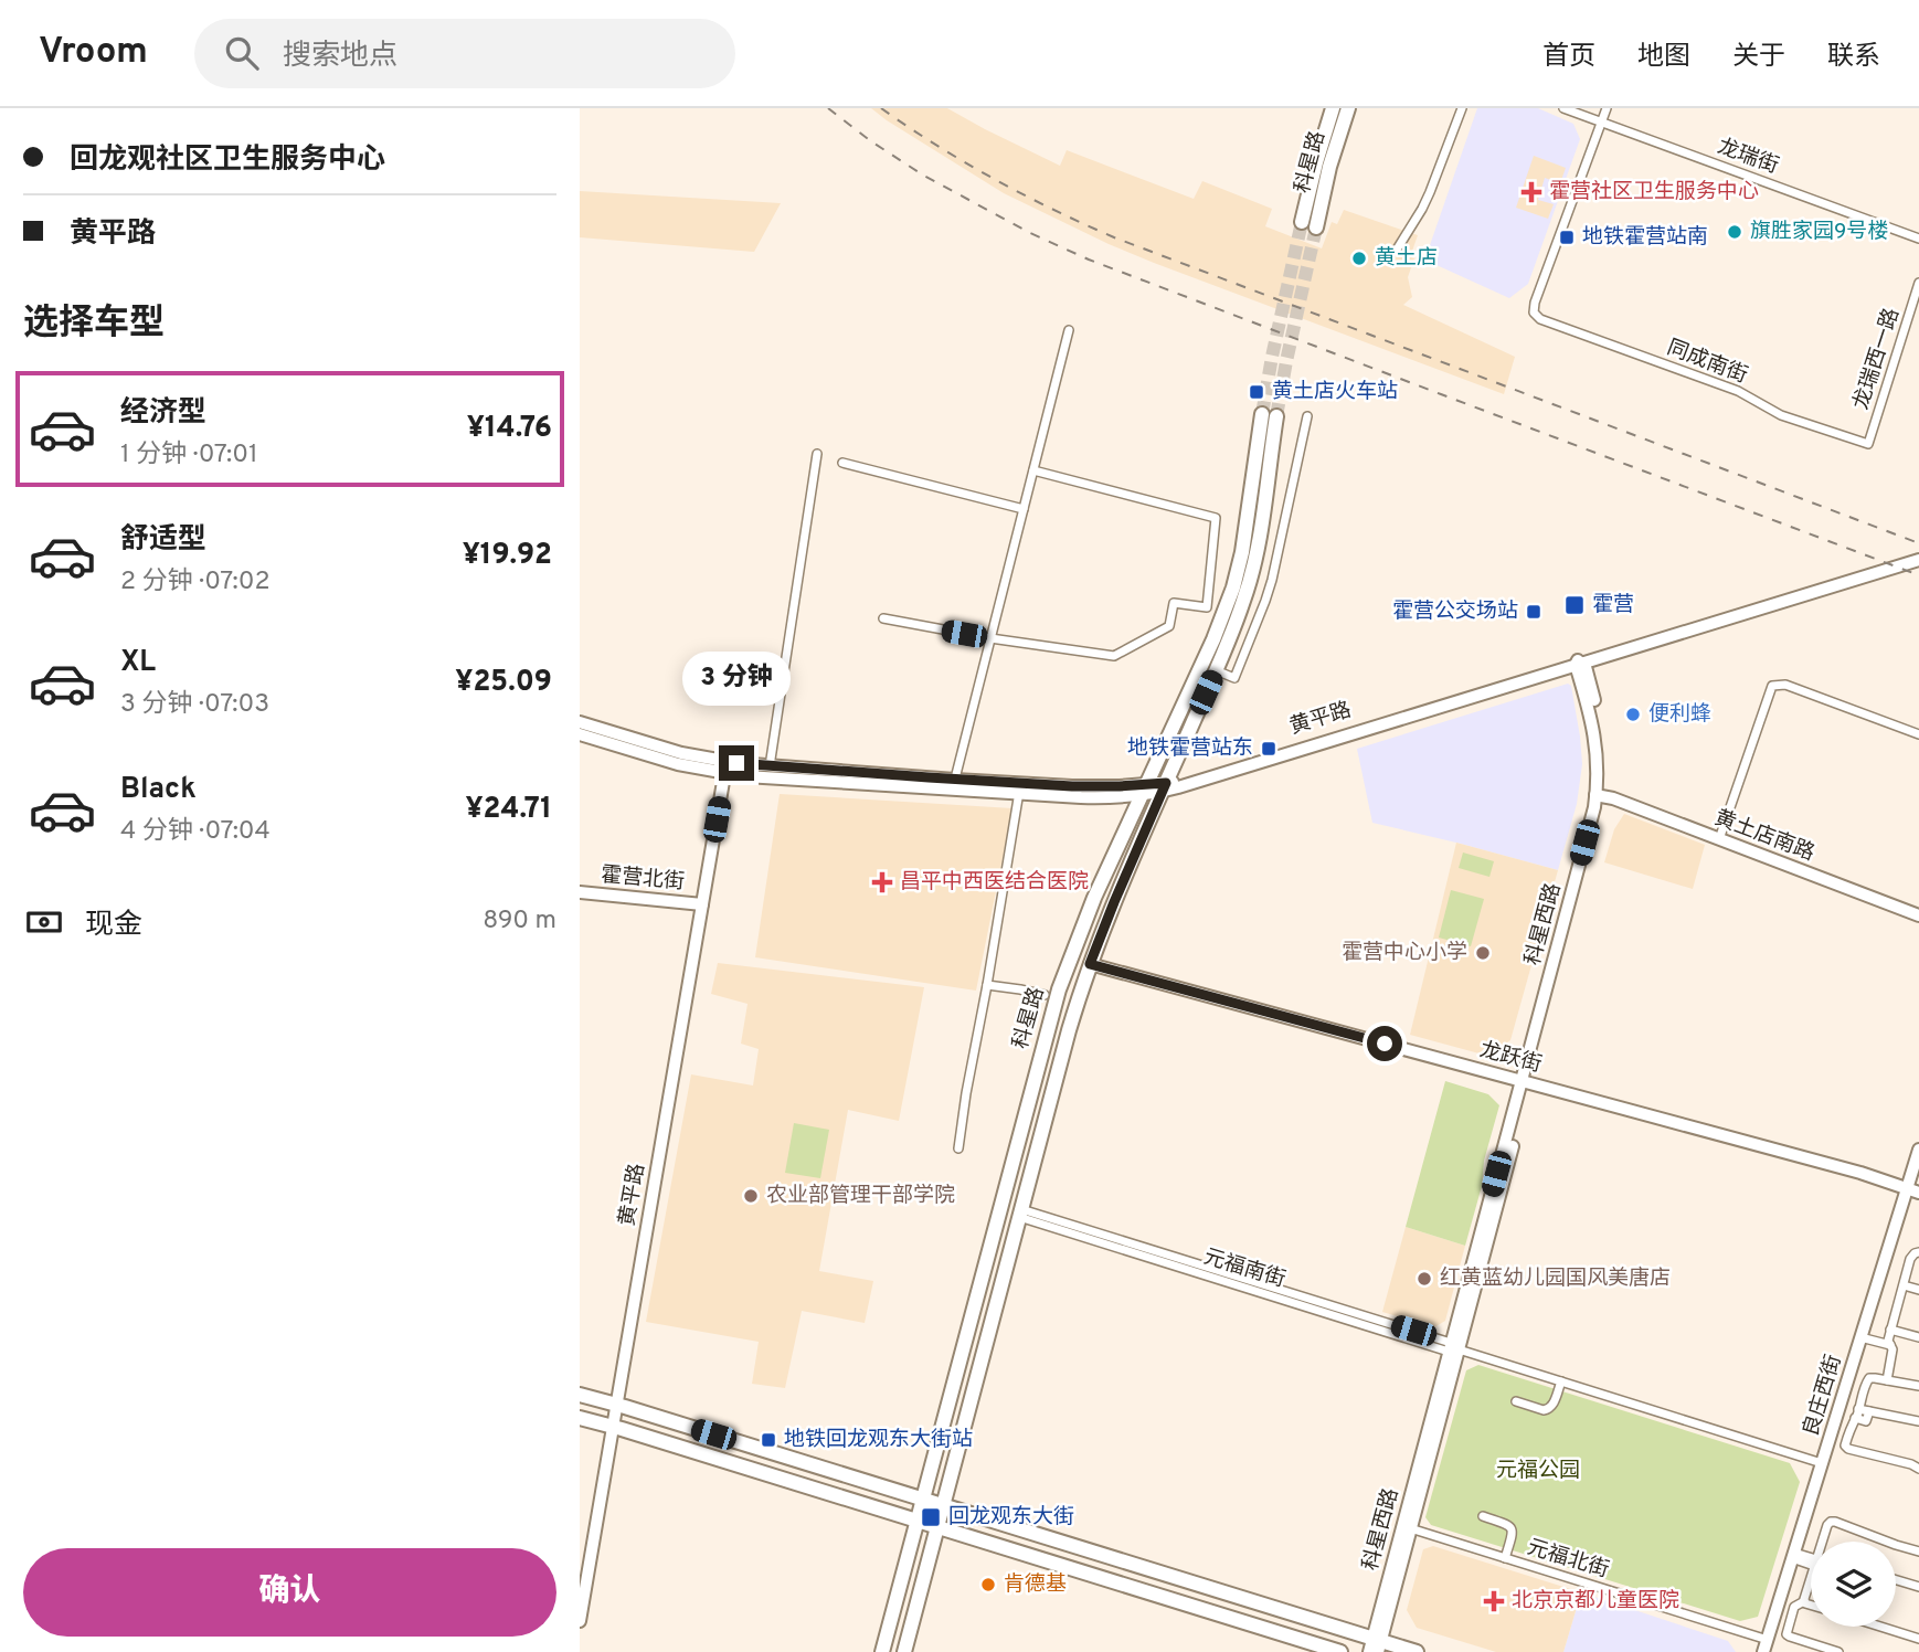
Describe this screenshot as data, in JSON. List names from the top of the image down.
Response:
{
  "streets": {
    "main road": ["科星路"],
    "street": [
      "龙瑞街",
      "龙瑞西一路",
      "同成南街",
      "黄平路",
      "黄土店南路",
      "霍营北街",
      "科星西路",
      "龙跃街",
      "元福南街",
      "良庄西街",
      "元福北街"
    ]
  },
  "crossings": [
    ["龙瑞街", "同成南街"],
    ["科星路", "黄平路"],
    ["科星路", "龙跃街"],
    ["科星路", "元福南街"],
    ["龙瑞西一路", "同成南街"],
    ["黄平路", "霍营北街"],
    ["黄平路", "科星西路"],
    ["黄土店南路", "科星西路"],
    ["科星西路", "龙跃街"],
    ["科星西路", "元福南街"],
    ["科星西路", "元福北街"],
    ["龙跃街", "良庄西街"],
    ["元福南街", "良庄西街"],
    ["良庄西街", "元福北街"]
  ],
  "parks": ["元福公园"],
  "places": {
    "health": ["霍营社区卫生服务中心", "昌平中西医结合医院", "北京京都儿童医院"],
    "other": [
      "旗胜家园9号楼",
      "黄土店",
      "便利蜂",
      "霍营中心小学",
      "农业部管理干部学院",
      "红黄蓝幼儿园国风美唐店",
      "肯德基"
    ],
    "transit": [
      "地铁霍营站南",
      "黄土店火车站",
      "霍营",
      "霍营公交场站",
      "地铁霍营站东",
      "地铁回龙观东大街站",
      "回龙观东大街"
    ]
  },
  "page": {
    "header": "Vroom",
    "search": "搜索地点",
    "nav": [
      "首页",
      "地图",
      "关于",
      "联系"
    ],
    "banner": ["回龙观社区卫生服务中心", "黄平路"],
    "heading": "选择车型",
    "list": [
      {
        "name": "经济型",
        "note": "1 分钟 · 07:01",
        "value": "¥14.76"
      },
      {
        "name": "舒适型",
        "note": "2 分钟 · 07:02",
        "value": "¥19.92"
      },
      {
        "name": "XL",
        "note": "3 分钟 · 07:03",
        "value": "¥25.09"
      },
      {
        "name": "Black",
        "note": "4 分钟 · 07:04",
        "value": "¥24.71"
      }
    ],
    "bubble": "3 分钟",
    "pay": ["现金", "890 m"],
    "buttons": "确认"
  }
}
